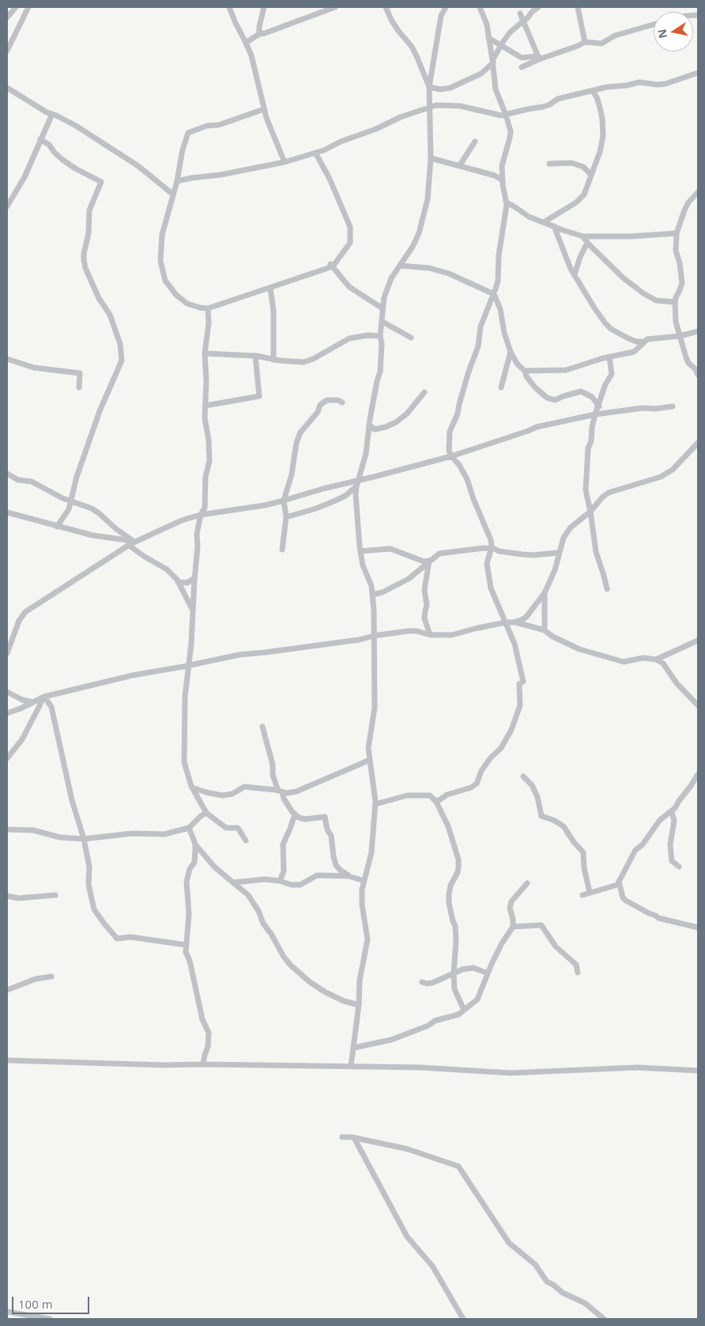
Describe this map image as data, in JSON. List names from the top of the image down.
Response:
{
  "scale_bar": "100 m",
  "north": "left"
}
